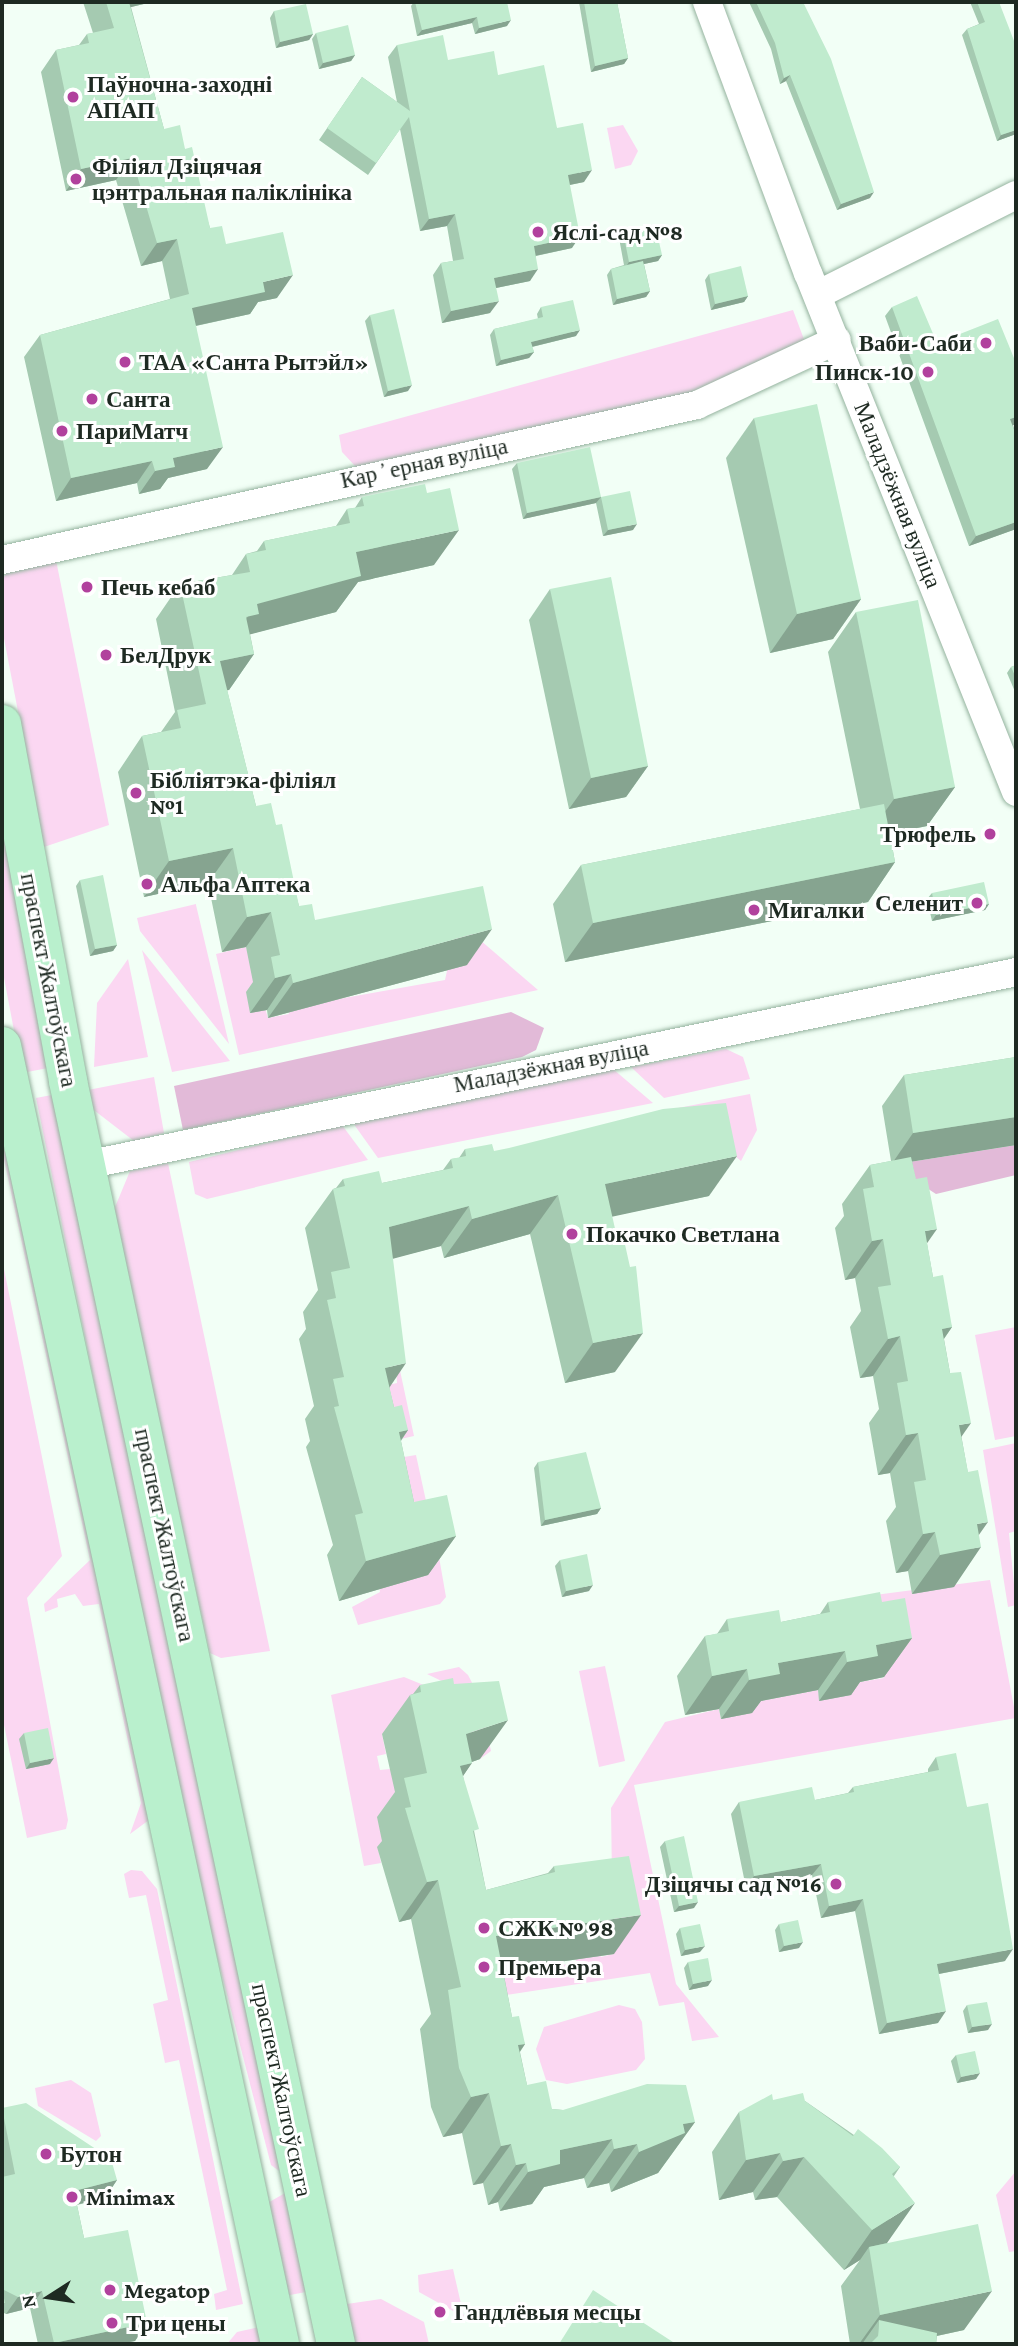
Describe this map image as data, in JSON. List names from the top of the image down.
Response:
{
  "streets": {
    "main road": ["праспект Жалтоўскага"],
    "street": ["Карʼерная вуліца", "Маладзёжная вуліца"]
  },
  "crossings": [
    ["Карʼерная вуліца", "Маладзёжная вуліца"],
    ["Маладзёжная вуліца", "праспект Жалтоўскага"]
  ],
  "places": [
    "Паўночна-заходні АПАП",
    "Філіял Дзіцячая цэнтральная паліклініка",
    "Яслі-сад №8",
    "Ваби-Саби",
    "ТАА «Санта Рытэйл»",
    "Пинск-10",
    "Санта",
    "ПариМатч",
    "Печь кебаб",
    "БелДрук",
    "Бібліятэка-філіял №1",
    "Трюфель",
    "Альфа Аптека",
    "Селенит",
    "Мигалки",
    "Покачко Светлана",
    "Дзіцячы сад №16",
    "СЖК № 98",
    "Премьера",
    "Бутон",
    "Minimax",
    "Megatop",
    "Гандлёвыя месцы",
    "Три цены"
  ],
  "north": "left"
}
